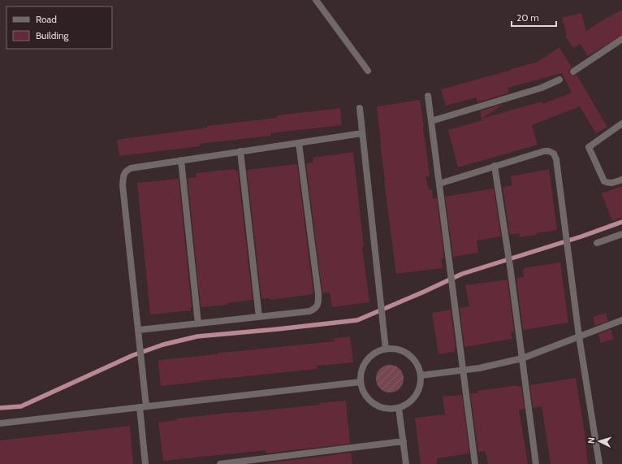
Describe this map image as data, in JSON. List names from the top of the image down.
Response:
{
  "legend": ["Road", "Building"],
  "scale_bar": "20 m",
  "north": "left"
}
